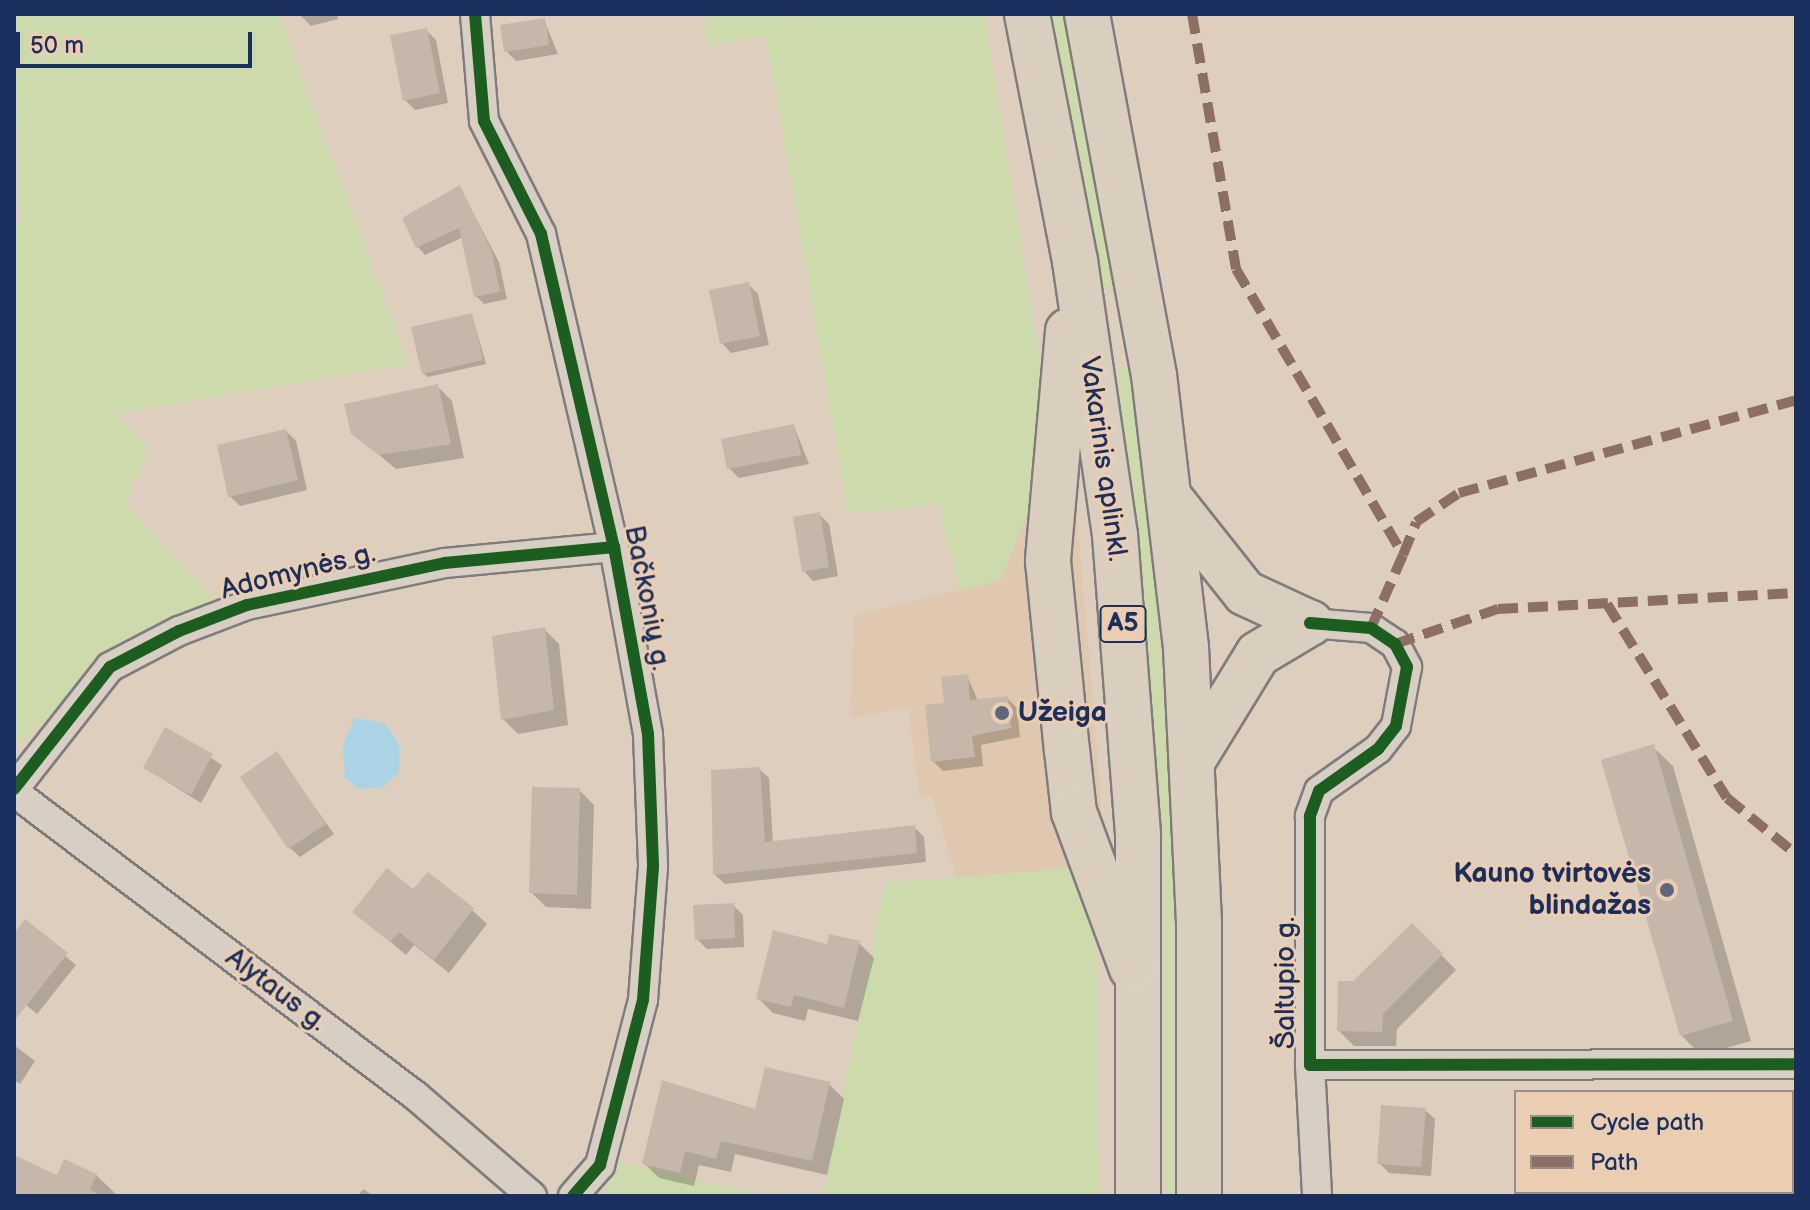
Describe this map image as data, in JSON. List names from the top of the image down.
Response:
{
  "streets": {
    "highway": ["Vakarinis aplinkl.", "A5"],
    "street": [
      "Adomynės g.",
      "Bačkonių g.",
      "Šaltupio g.",
      "Alytaus g."
    ]
  },
  "crossings": [
    ["Adomynės g.", "Bačkonių g."],
    ["Adomynės g.", "Alytaus g."]
  ],
  "places": ["Užeiga", "Kauno tvirtovės blindažas"],
  "legend": ["Cycle path", "Path"],
  "scale_bar": "50 m"
}
